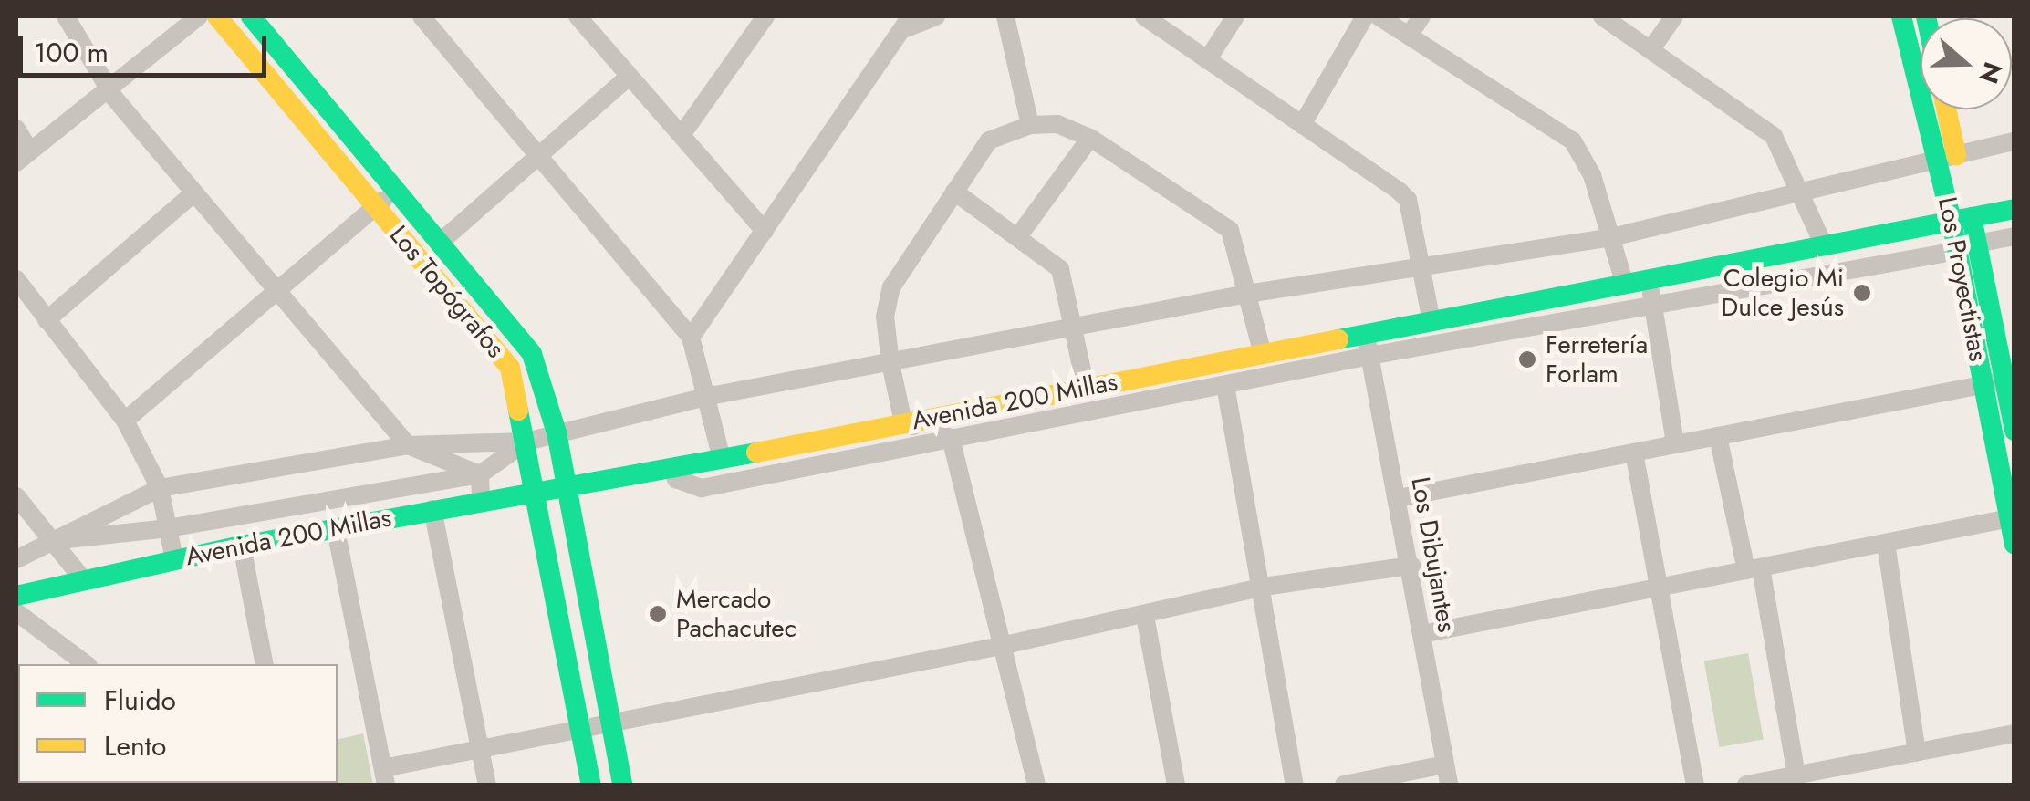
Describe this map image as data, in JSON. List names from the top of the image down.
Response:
{
  "streets": {
    "main road": ["Los Proyectistas", "Los Topógrafos", "Avenida 200 Millas"],
    "street": ["Los Dibujantes"]
  },
  "crossings": [
    ["Los Proyectistas", "Avenida 200 Millas"],
    ["Los Topógrafos", "Avenida 200 Millas"],
    ["Avenida 200 Millas", "Los Dibujantes"]
  ],
  "places": ["Colegio Mi Dulce Jesús", "Ferretería Forlam", "Mercado Pachacutec"],
  "legend": ["Fluido", "Lento"],
  "scale_bar": "100 m",
  "north": "right"
}
